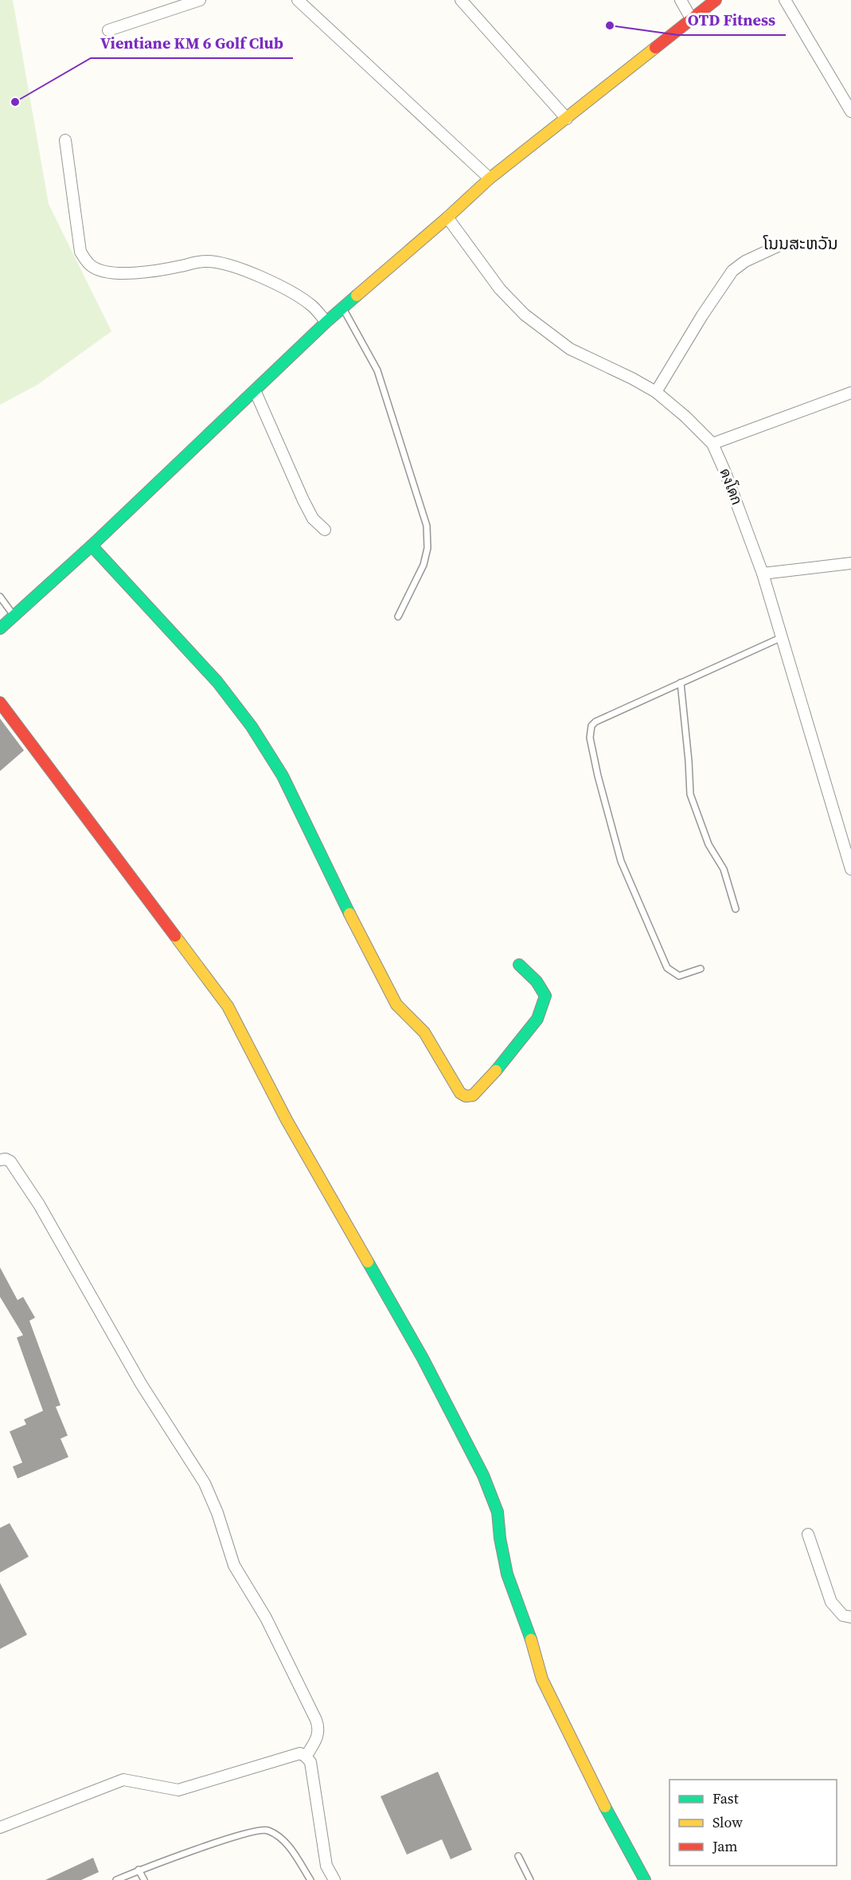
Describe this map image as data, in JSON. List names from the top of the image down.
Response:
{
  "streets": {
    "street": ["ดงโดก"]
  },
  "districts": ["ໂນນສະຫວັນ"],
  "places": ["OTD Fitness", "Vientiane KM 6 Golf Club"],
  "legend": ["Fast", "Slow", "Jam"]
}
